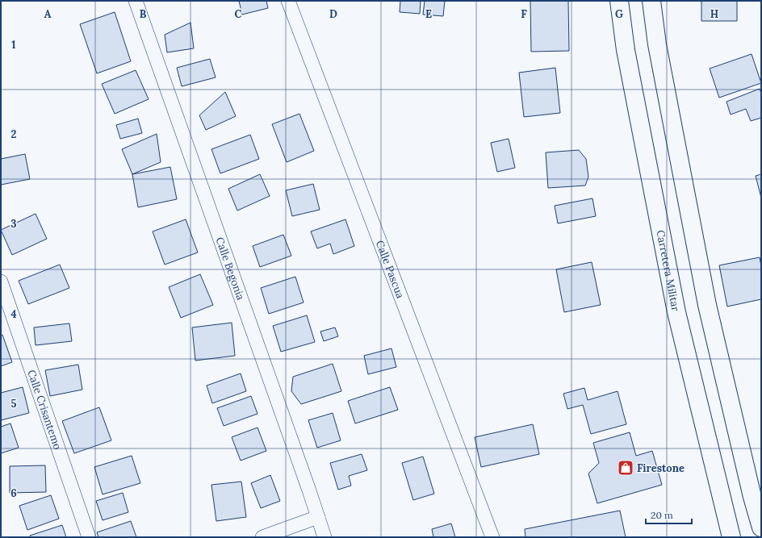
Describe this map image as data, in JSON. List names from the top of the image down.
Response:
{
  "streets": {
    "main road": ["Carretera Militar"],
    "street": ["Calle Begonia", "Calle Pascua", "Calle Crisantemo"]
  },
  "places": {
    "shop": ["Firestone"]
  },
  "scale_bar": "20 m",
  "grid": {
    "columns": [
      "A",
      "B",
      "C",
      "D",
      "E",
      "F",
      "G",
      "H"
    ],
    "rows": [
      "1",
      "2",
      "3",
      "4",
      "5",
      "6"
    ]
  }
}
